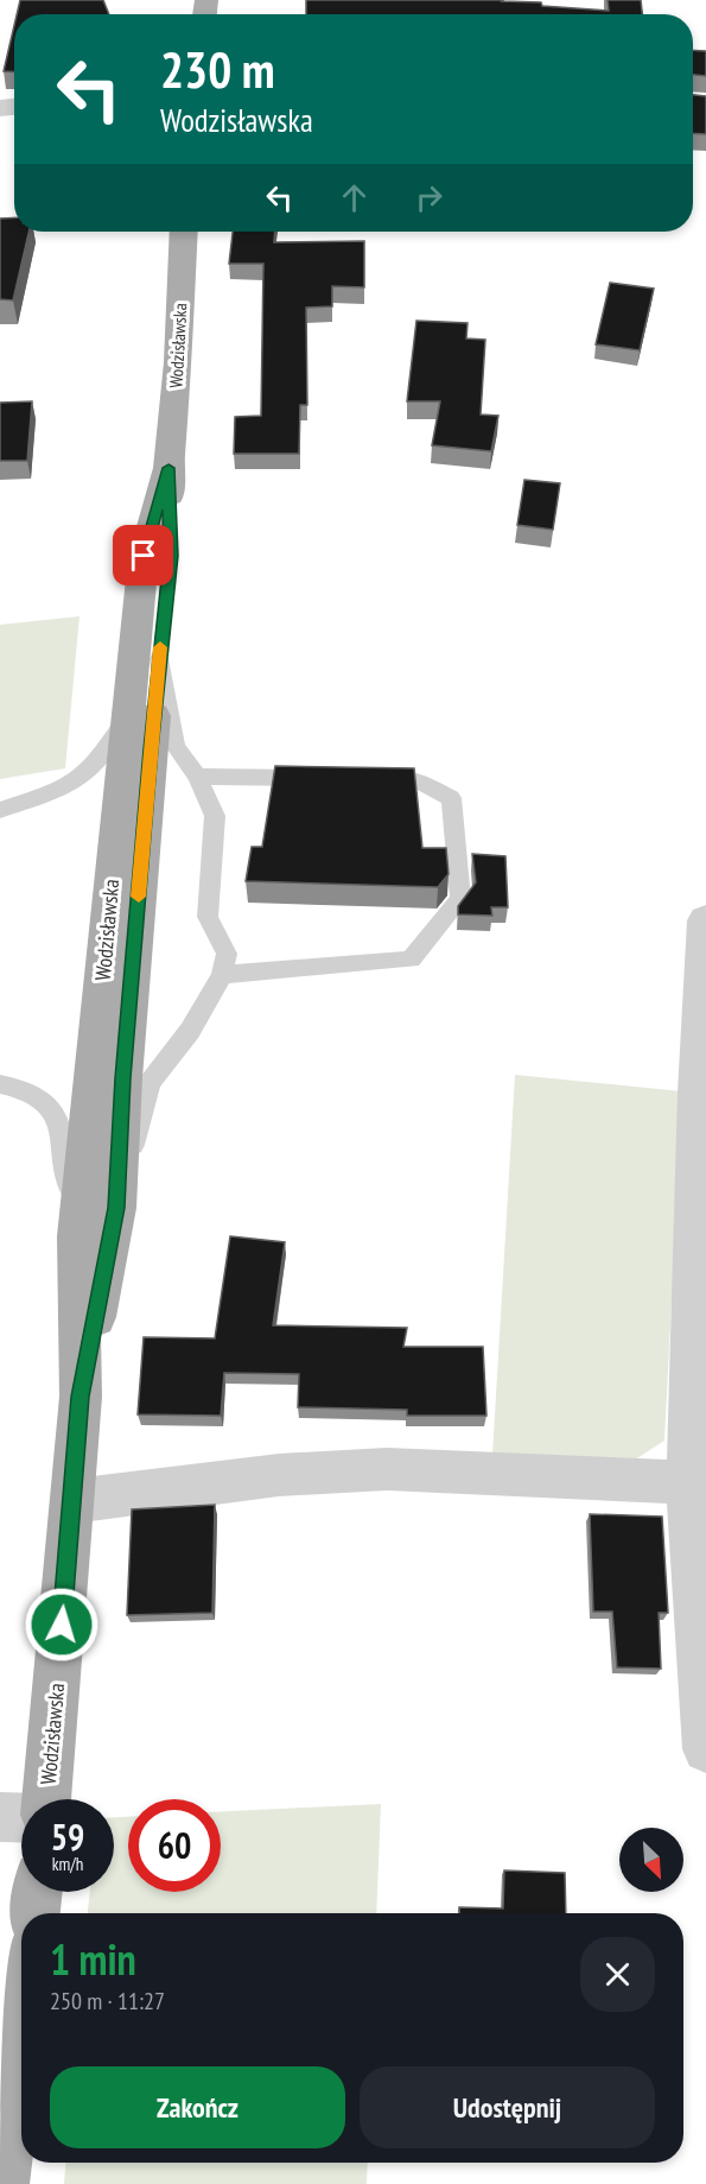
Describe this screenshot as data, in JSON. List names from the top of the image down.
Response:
{
  "streets": {
    "main road": ["Wodzisławska"]
  },
  "north": "bottom right",
  "page": {
    "turn": ["230 m", "Wodzisławska"],
    "speed": "59 km/h",
    "limit": "60",
    "heading": ["1 min", "250 m · 11:27"],
    "buttons": ["Zakończ", "Udostępnij"]
  }
}
